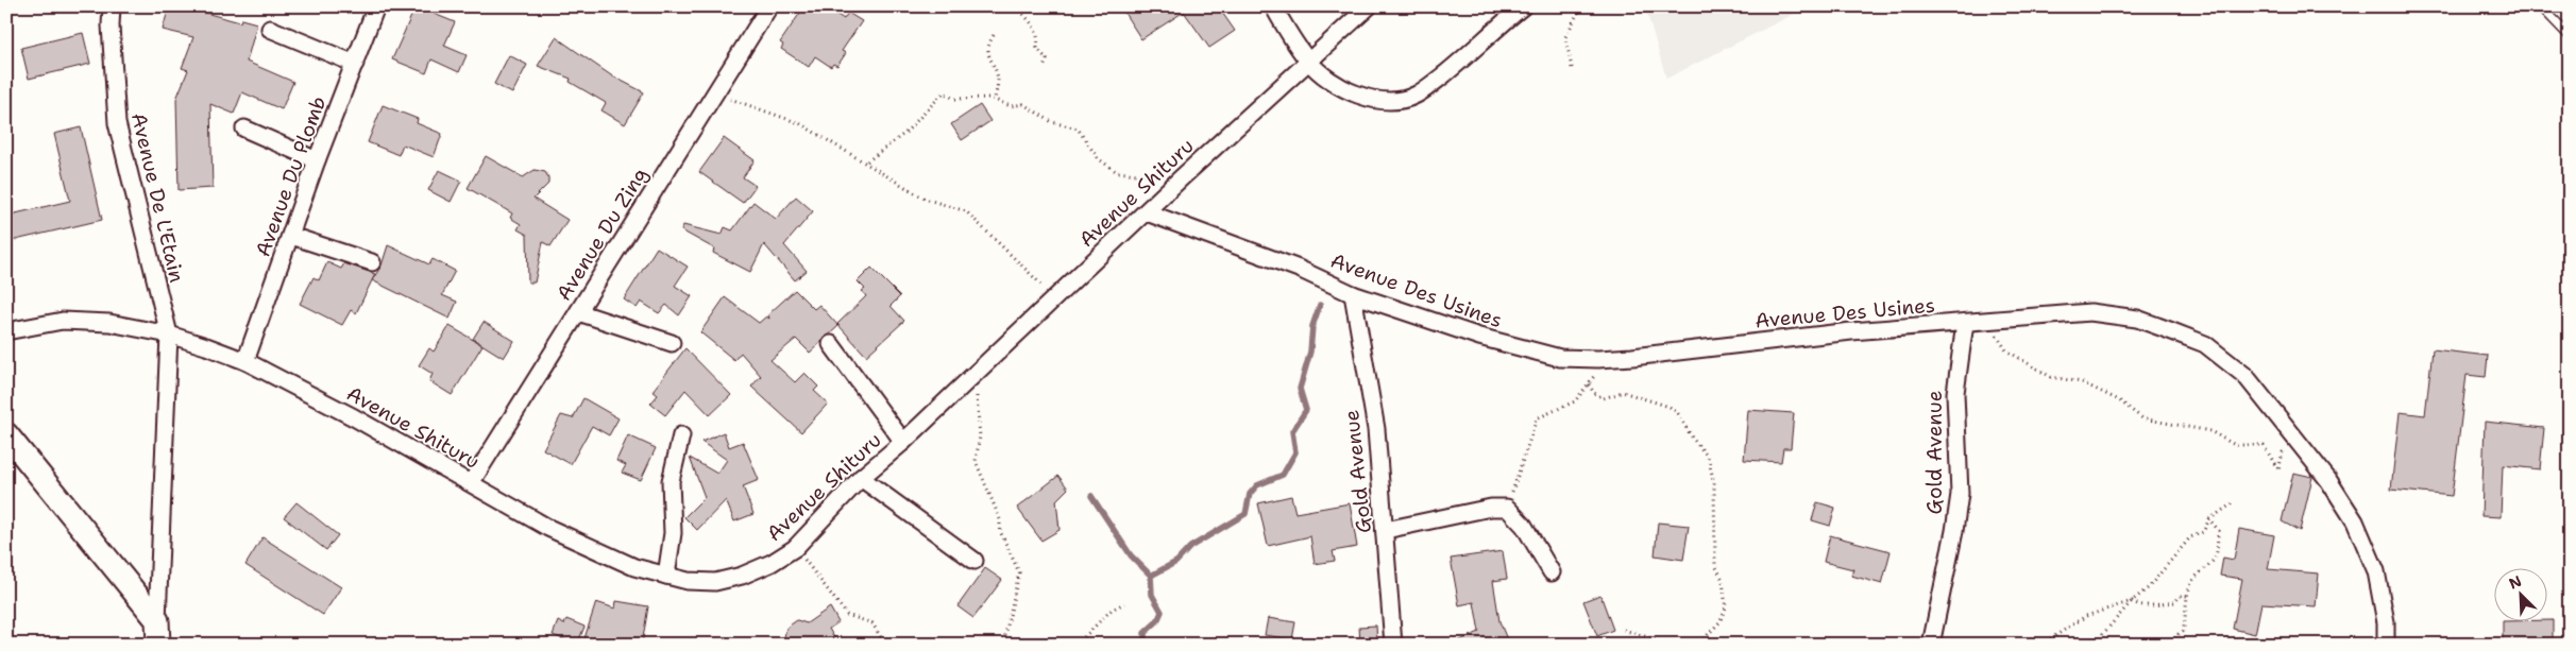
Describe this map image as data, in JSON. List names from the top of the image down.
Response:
{
  "streets": {
    "street": [
      "Avenue Du Plomb",
      "Avenue Shituru",
      "Avenue De L'Etain",
      "Avenue Du Zing",
      "Avenue Des Usines",
      "Gold Avenue"
    ]
  },
  "crossings": [
    ["Avenue Du Plomb", "Avenue Shituru"],
    ["Avenue Shituru", "Avenue De L'Etain"],
    ["Avenue Shituru", "Avenue Du Zing"],
    ["Avenue Shituru", "Avenue Des Usines"],
    ["Avenue Des Usines", "Gold Avenue"]
  ],
  "north": "top left"
}
